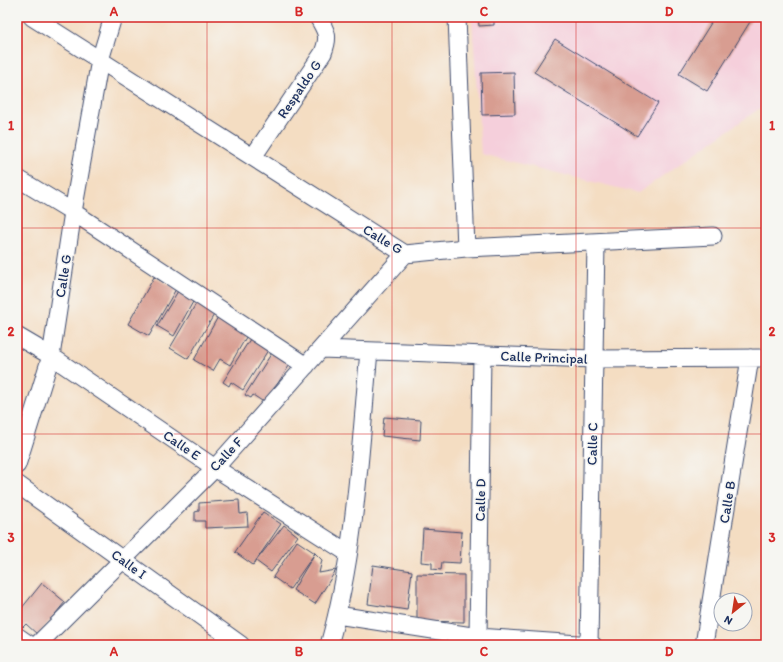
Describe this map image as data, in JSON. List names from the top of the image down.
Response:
{
  "streets": {
    "street": [
      "Respaldo G",
      "Calle G",
      "Calle Principal",
      "Calle C",
      "Calle E",
      "Calle F",
      "Calle D",
      "Calle B",
      "Calle I"
    ]
  },
  "crossings": [
    ["Respaldo G", "Calle G"],
    ["Calle G", "Calle C"],
    ["Calle G", "Calle E"],
    ["Calle G", "Calle F"],
    ["Calle Principal", "Calle C"],
    ["Calle Principal", "Calle F"],
    ["Calle Principal", "Calle D"],
    ["Calle Principal", "Calle B"],
    ["Calle E", "Calle F"],
    ["Calle F", "Calle I"]
  ],
  "north": "bottom left",
  "grid": {
    "columns": [
      "A",
      "B",
      "C",
      "D"
    ],
    "rows": ["1", "2", "3"]
  }
}
